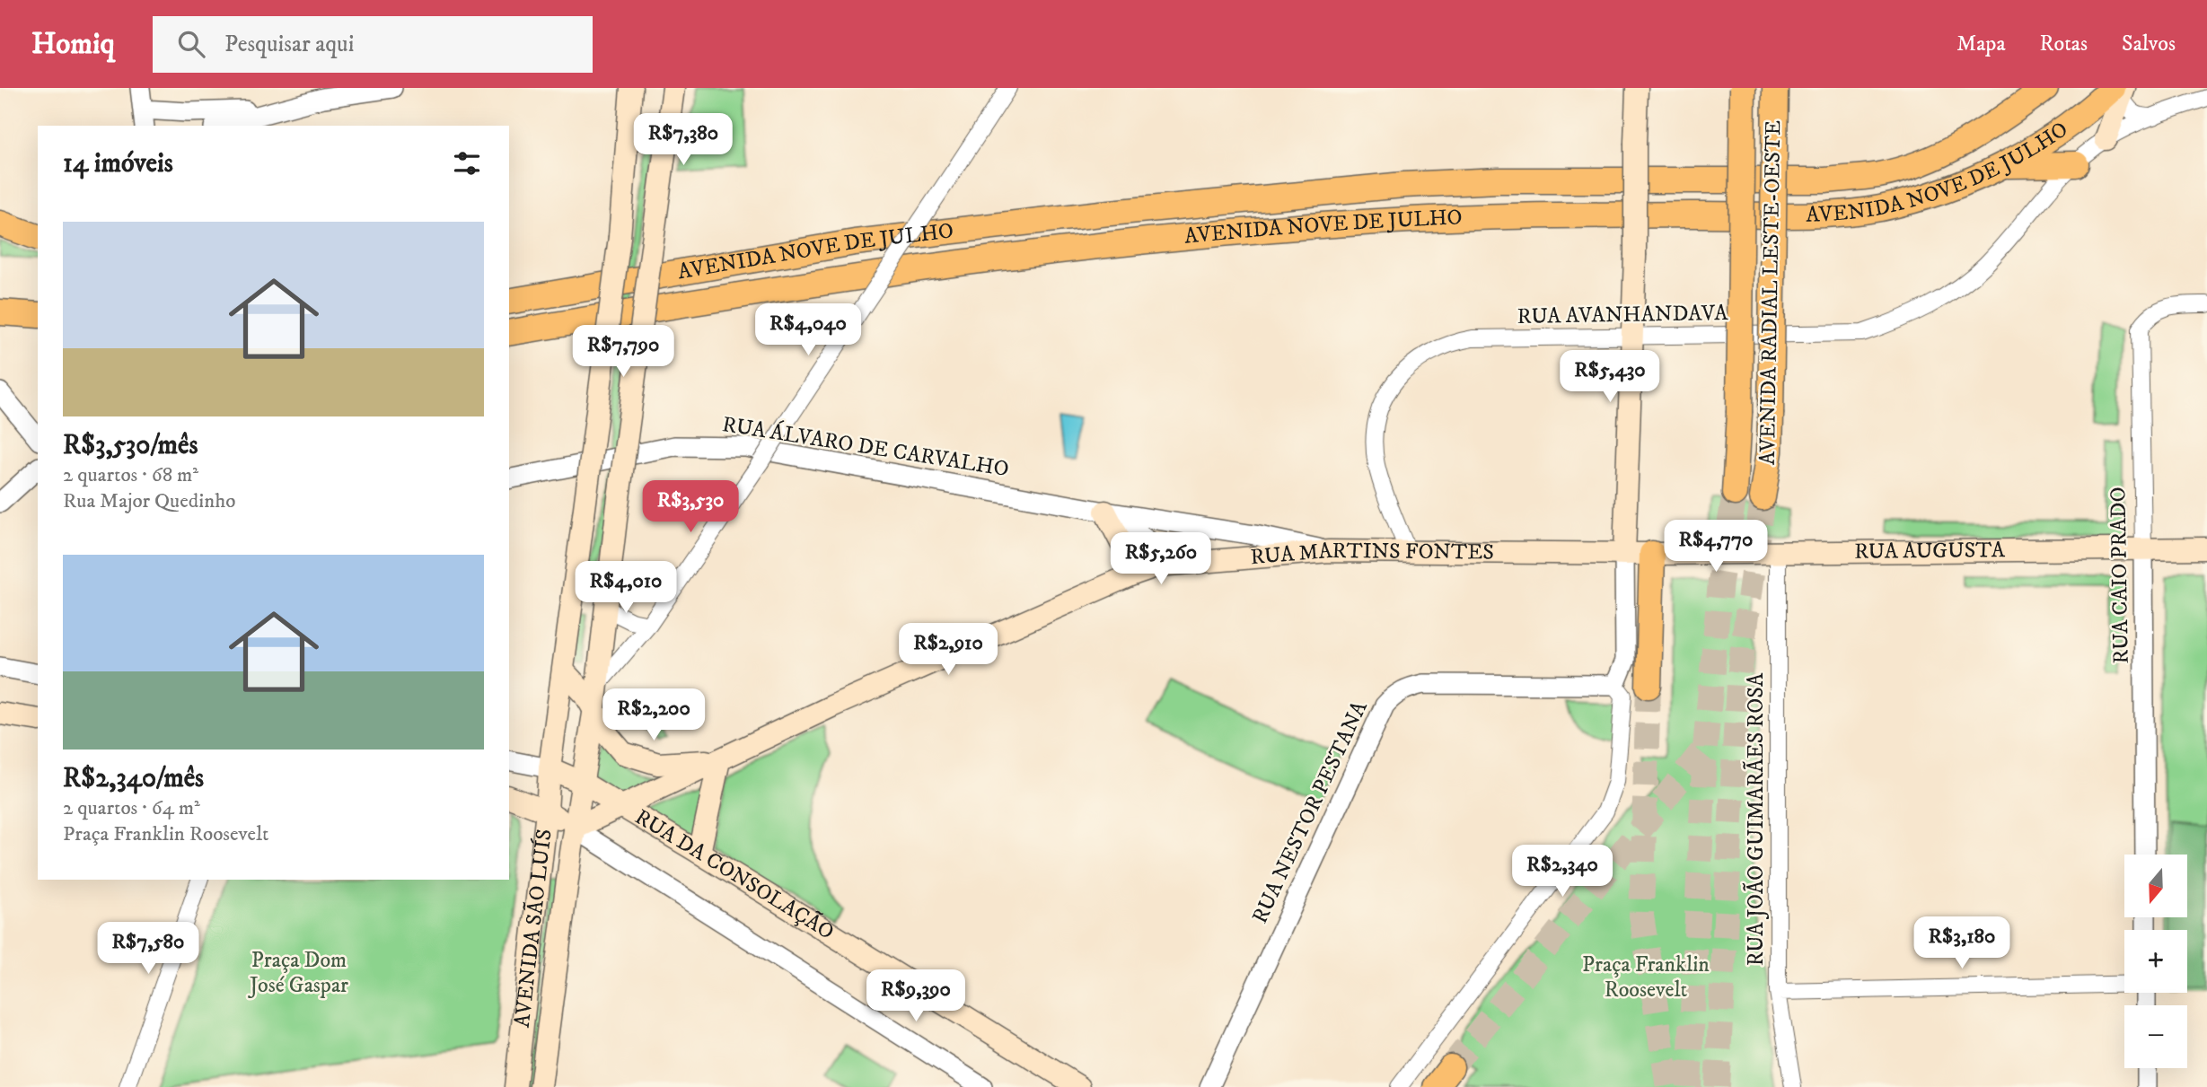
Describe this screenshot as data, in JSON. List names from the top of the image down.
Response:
{
  "streets": {
    "main road": [
      "AVENIDA NOVE DE JULHO",
      "AVENIDA RADIAL LESTE-OESTE",
      "RUA AUGUSTA",
      "RUA MARTINS FONTES",
      "RUA DA CONSOLAÇÃO",
      "AVENIDA SÃO LUÍS"
    ],
    "street": [
      "RUA AVANHANDAVA",
      "RUA ÁLVARO DE CARVALHO",
      "RUA CAIO PRADO",
      "RUA NESTOR PESTANA",
      "RUA JOÃO GUIMARÃES ROSA"
    ]
  },
  "crossings": [
    ["RUA AVANHANDAVA", "RUA MARTINS FONTES"],
    ["RUA ÁLVARO DE CARVALHO", "RUA MARTINS FONTES"],
    ["RUA AUGUSTA", "RUA MARTINS FONTES"],
    ["RUA AUGUSTA", "RUA CAIO PRADO"],
    ["RUA AUGUSTA", "RUA JOÃO GUIMARÃES ROSA"],
    ["RUA MARTINS FONTES", "RUA DA CONSOLAÇÃO"],
    ["RUA MARTINS FONTES", "AVENIDA SÃO LUÍS"],
    ["RUA DA CONSOLAÇÃO", "AVENIDA SÃO LUÍS"]
  ],
  "parks": ["Praça Dom José Gaspar", "Praça Franklin Roosevelt"],
  "north": "bottom",
  "page": {
    "header": "Homiq",
    "search": "Pesquisar aqui",
    "nav": ["Mapa", "Rotas", "Salvos"],
    "price": [
      "R$7,380",
      "R$4,040",
      "R$7,790",
      "R$5,430",
      "R$3,530",
      "R$4,770",
      "R$5,260",
      "R$4,010",
      "R$2,910",
      "R$2,200",
      "R$2,340",
      "R$3,180",
      "R$7,580",
      "R$9,390"
    ],
    "heading": "14 imóveis",
    "list": [
      {
        "name": "R$3,530/mês",
        "note": "2 quartos · 68 m² · Rua Major Quedinho"
      },
      {
        "name": "R$2,340/mês",
        "note": "2 quartos · 64 m² · Praça Franklin Roosevelt"
      }
    ],
    "map_buttons": ["+", "−"]
  }
}
